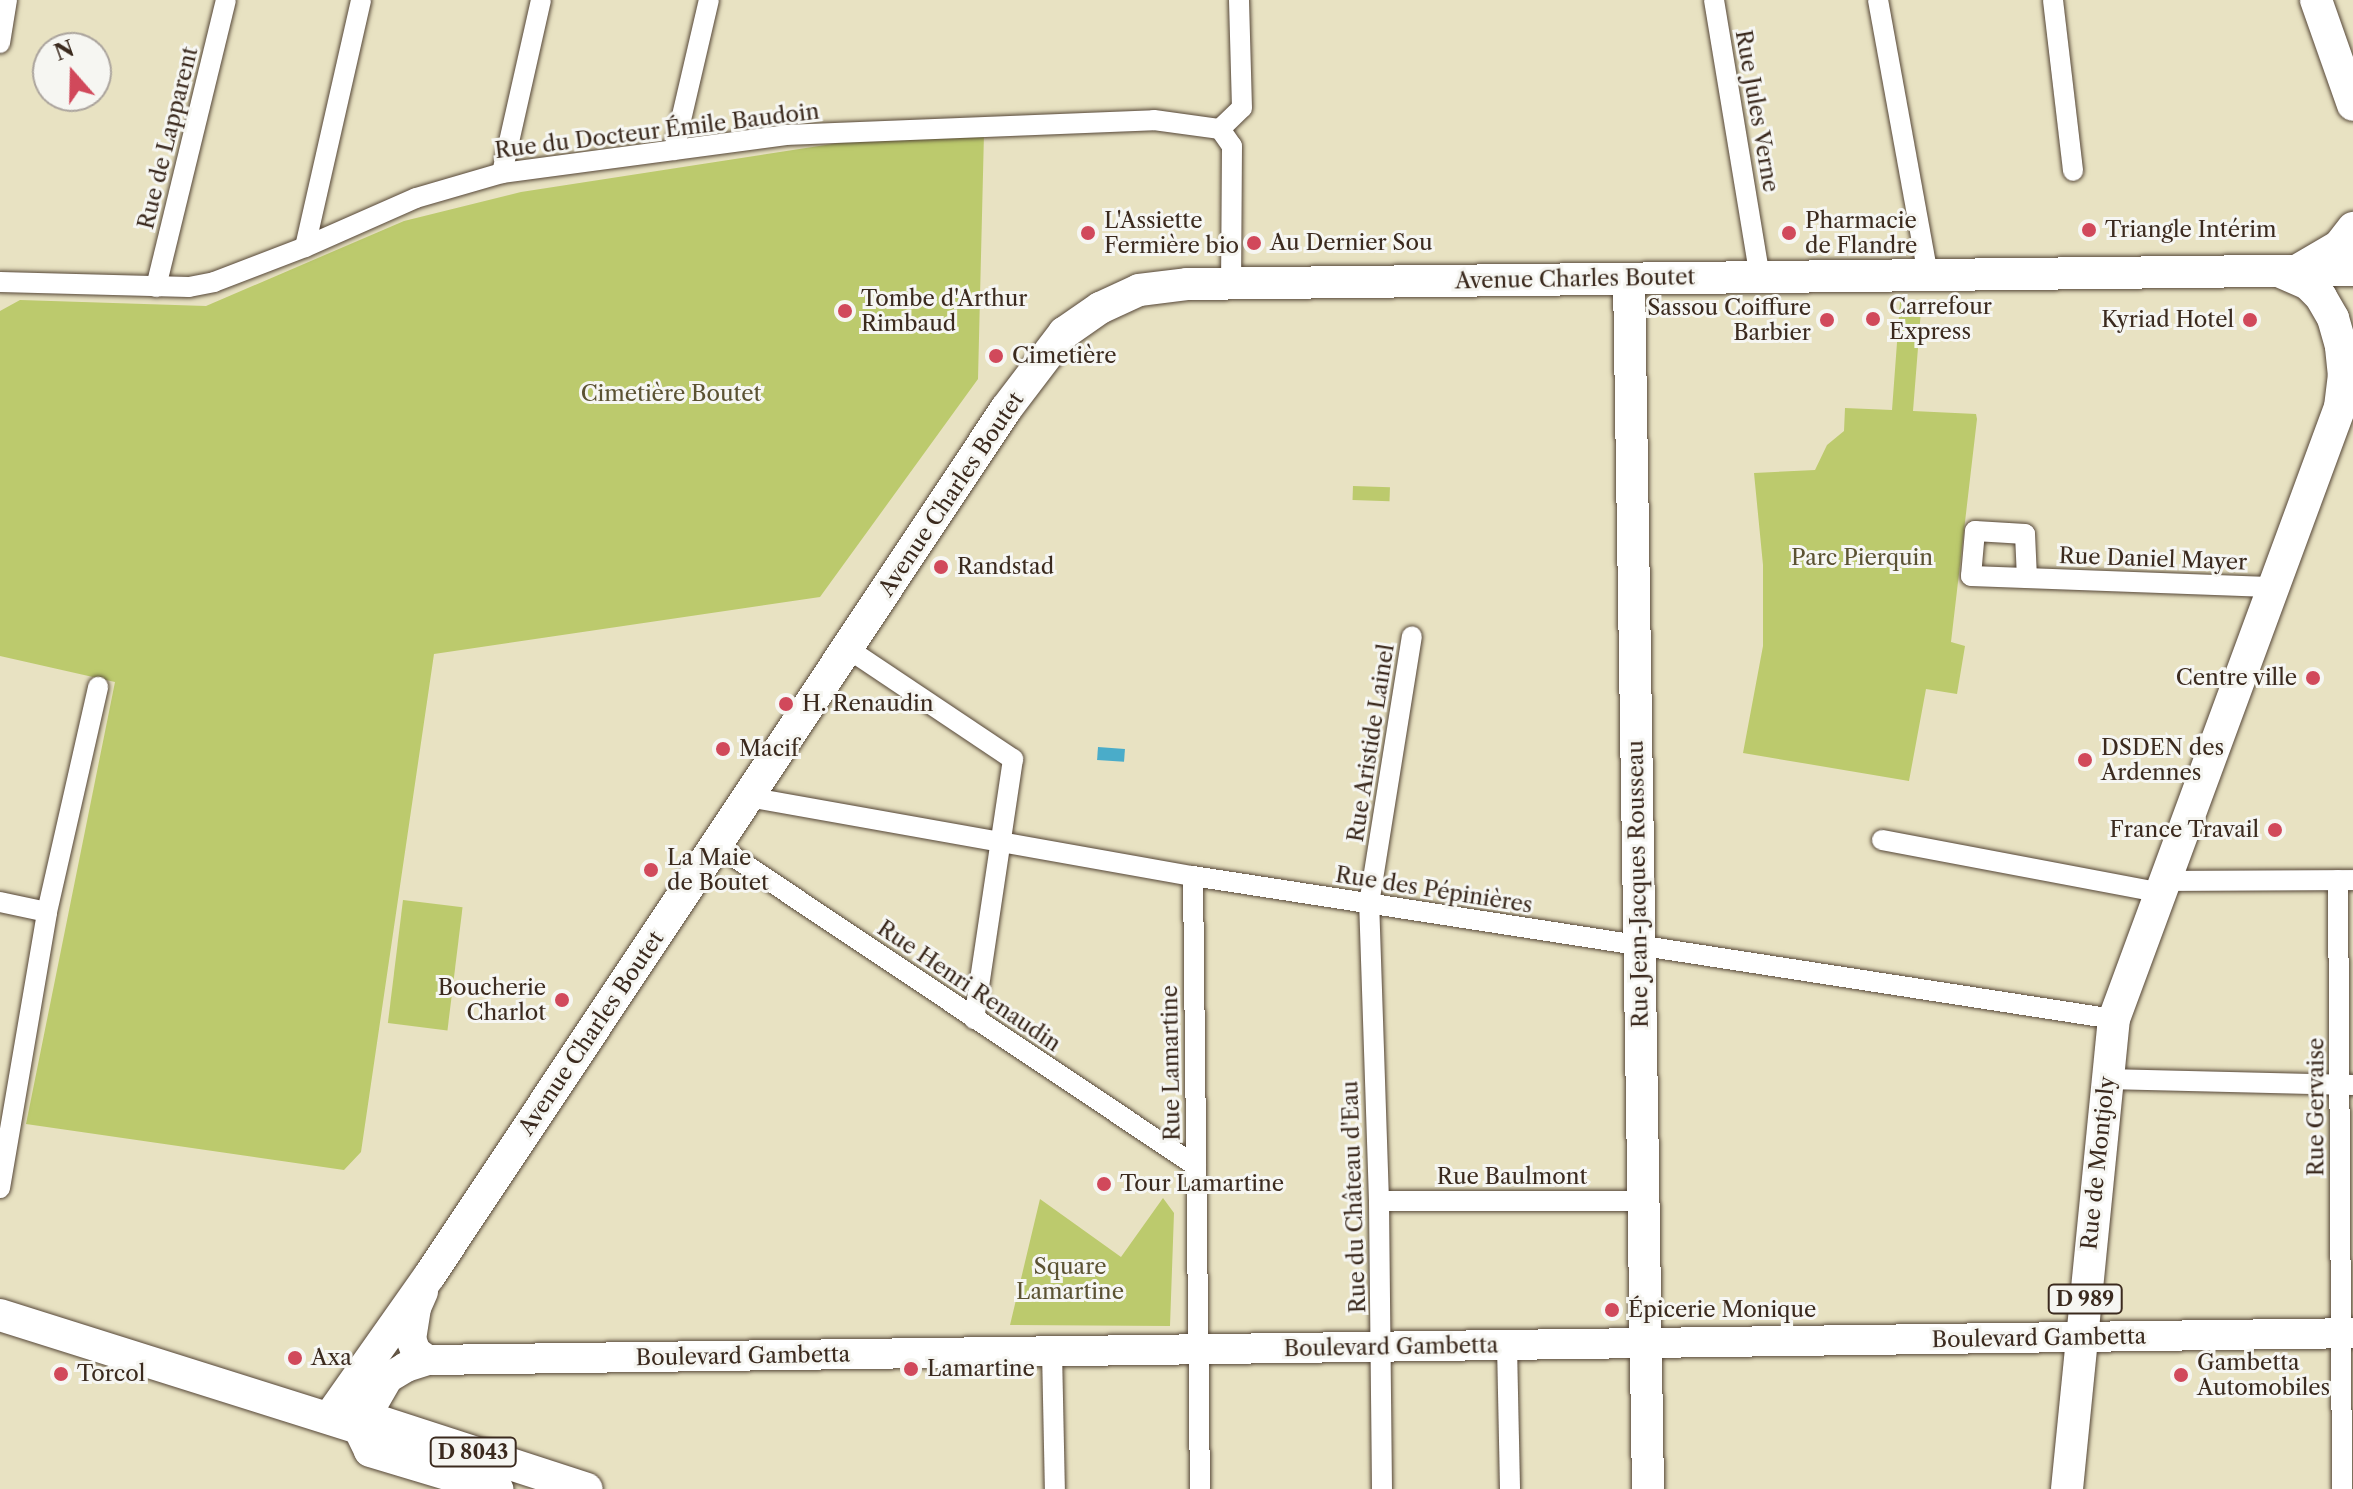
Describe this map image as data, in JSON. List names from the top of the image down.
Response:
{
  "streets": {
    "main road": [
      "Avenue Charles Boutet",
      "Rue Jean-Jacques Rousseau",
      "Rue de Montjoly",
      "D 989",
      "D 8043"
    ],
    "street": [
      "Rue Jules Verne",
      "Rue du Docteur Émile Baudoin",
      "Rue de Lapparent",
      "Rue Daniel Mayer",
      "Rue Aristide Lainel",
      "Rue des Pépinières",
      "Rue Henri Renaudin",
      "Rue Lamartine",
      "Rue Gervaise",
      "Rue Baulmont",
      "Rue du Château d'Eau",
      "Boulevard Gambetta"
    ]
  },
  "crossings": [
    ["Rue Jules Verne", "Avenue Charles Boutet"],
    ["Rue du Docteur Émile Baudoin", "Rue de Lapparent"],
    ["Avenue Charles Boutet", "Rue Jean-Jacques Rousseau"],
    ["Avenue Charles Boutet", "Rue des Pépinières"],
    ["Avenue Charles Boutet", "Rue Henri Renaudin"],
    ["Avenue Charles Boutet", "Boulevard Gambetta"],
    ["Avenue Charles Boutet", "D 8043"],
    ["Rue Daniel Mayer", "D 989"],
    ["Rue Aristide Lainel", "Rue des Pépinières"],
    ["Rue Aristide Lainel", "Rue du Château d'Eau"],
    ["Rue Jean-Jacques Rousseau", "Rue des Pépinières"],
    ["Rue Jean-Jacques Rousseau", "Rue Baulmont"],
    ["Rue Jean-Jacques Rousseau", "Boulevard Gambetta"],
    ["Rue des Pépinières", "Rue Lamartine"],
    ["Rue des Pépinières", "Rue de Montjoly"],
    ["Rue des Pépinières", "Rue du Château d'Eau"],
    ["Rue Henri Renaudin", "Rue Lamartine"],
    ["Rue Lamartine", "Boulevard Gambetta"],
    ["Rue Gervaise", "Boulevard Gambetta"],
    ["Rue de Montjoly", "D 989"],
    ["Rue de Montjoly", "Boulevard Gambetta"],
    ["Rue Baulmont", "Rue du Château d'Eau"],
    ["Rue du Château d'Eau", "Boulevard Gambetta"],
    ["Boulevard Gambetta", "D 8043"]
  ],
  "parks": ["Cimetière Boutet", "Parc Pierquin", "Square Lamartine"],
  "places": [
    "Triangle Intérim",
    "L'Assiette Fermière bio",
    "Pharmacie de Flandre",
    "Au Dernier Sou",
    "Tombe d'Arthur Rimbaud",
    "Carrefour Express",
    "Sassou Coiffure Barbier",
    "Kyriad Hotel",
    "Cimetière",
    "Randstad",
    "Centre ville",
    "H. Renaudin",
    "Macif",
    "DSDEN des Ardennes",
    "France Travail",
    "La Maie de Boutet",
    "Boucherie Charlot",
    "Tour Lamartine",
    "Épicerie Monique",
    "Axa",
    "Lamartine",
    "Torcol",
    "Gambetta Automobiles"
  ],
  "north": "top"
}
